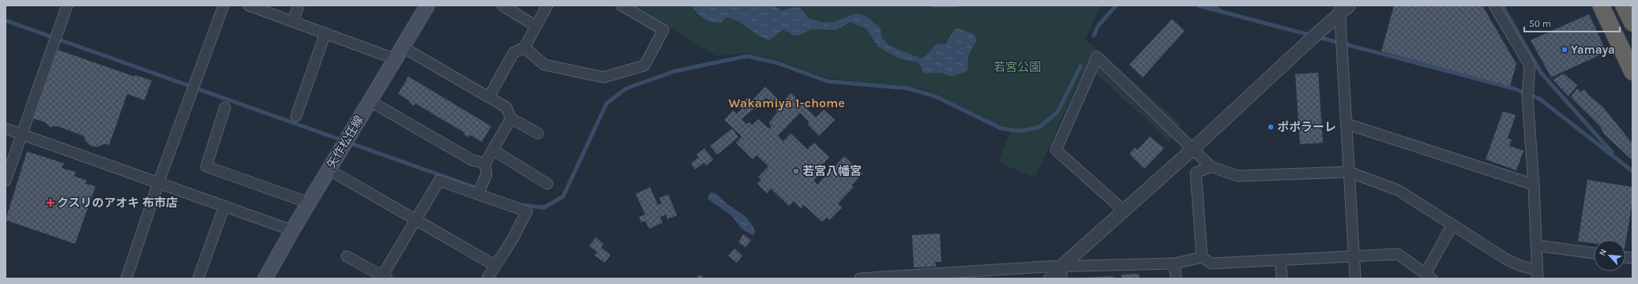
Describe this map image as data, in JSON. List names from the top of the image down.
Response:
{
  "streets": {
    "main road": ["矢作松任線"]
  },
  "districts": ["Wakamiya 1-chome"],
  "parks": ["若宮公園"],
  "places": {
    "other": ["Yamaya", "ポポラーレ", "若宮八幡宮"],
    "health": ["クスリのアオキ 布市店"]
  },
  "scale_bar": "50 m",
  "north": "top left"
}
